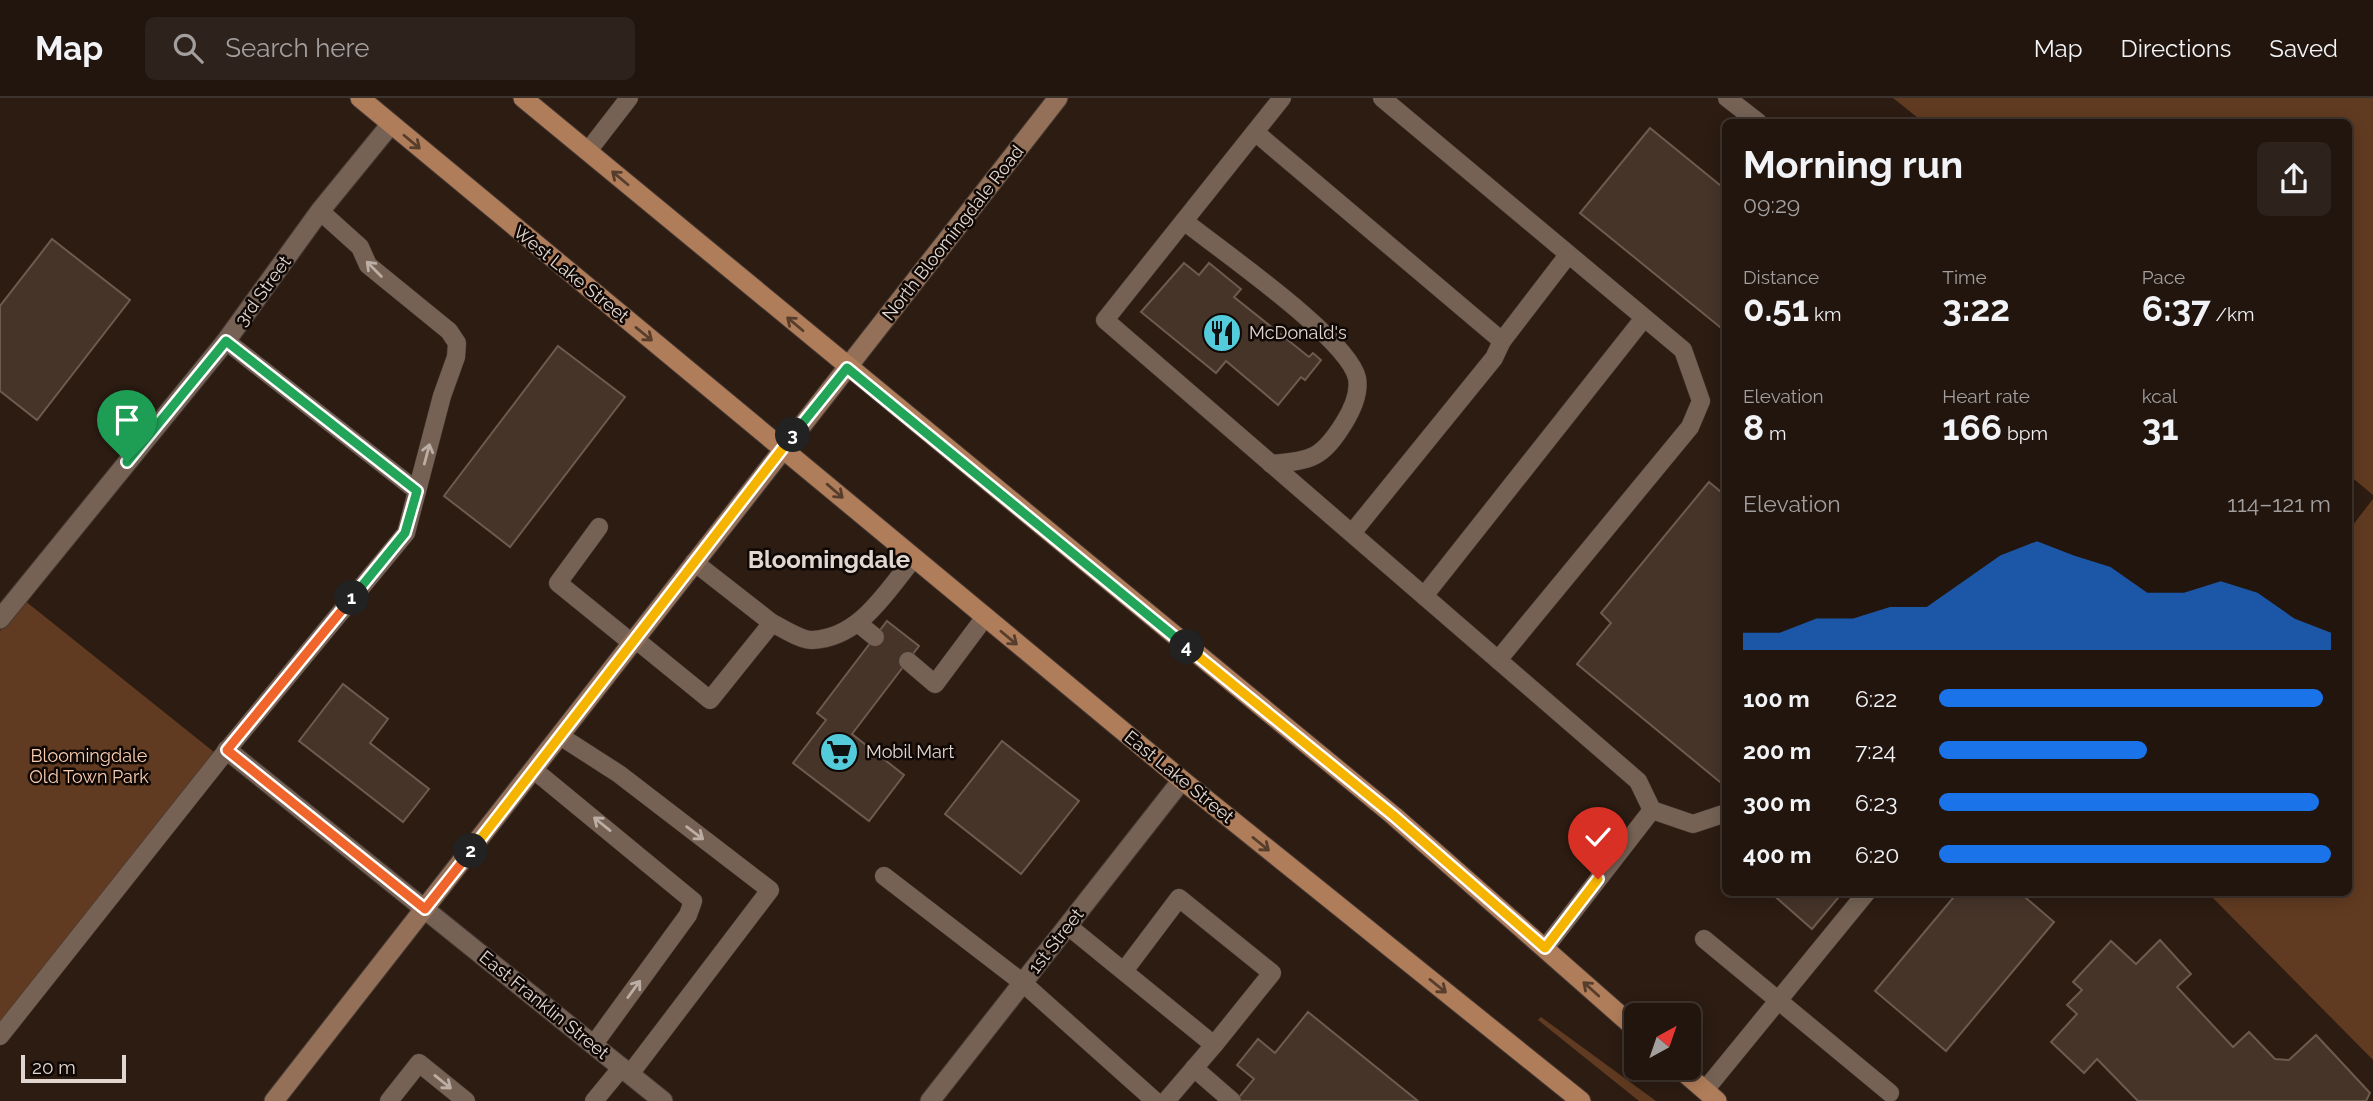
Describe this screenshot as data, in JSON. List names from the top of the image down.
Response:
{
  "streets": {
    "main road": ["North Bloomingdale Road", "West Lake Street", "East Lake Street"],
    "street": ["3rd Street", "1st Street", "East Franklin Street"]
  },
  "crossings": [
    ["North Bloomingdale Road", "West Lake Street"],
    ["North Bloomingdale Road", "East Lake Street"],
    ["North Bloomingdale Road", "East Franklin Street"],
    ["West Lake Street", "3rd Street"],
    ["West Lake Street", "East Lake Street"],
    ["East Lake Street", "1st Street"]
  ],
  "districts": ["Bloomingdale"],
  "parks": ["Bloomingdale Old Town Park"],
  "places": {
    "restaurant": ["McDonald's"],
    "supermarket": ["Mobil Mart"]
  },
  "scale_bar": "20 m",
  "north": "top right",
  "page": {
    "header": "Map",
    "search": "Search here",
    "nav": ["Map", "Directions", "Saved"],
    "heading": ["Morning run", "09:29"],
    "stats": [
      ["Distance", "0.51 km"],
      ["Time", "3:22"],
      ["Pace", "6:37 /km"],
      ["Elevation", "8 m"],
      ["Heart rate", "166 bpm"],
      ["kcal", "31"]
    ],
    "pins": [
      "3",
      "1",
      "4",
      "2"
    ],
    "chart": ["Elevation", "114–121 m"],
    "list": [
      {
        "name": "100 m",
        "note": "6:22"
      },
      {
        "name": "200 m",
        "note": "7:24"
      },
      {
        "name": "300 m",
        "note": "6:23"
      },
      {
        "name": "400 m",
        "note": "6:20"
      }
    ],
    "scale": "20 m"
  }
}
